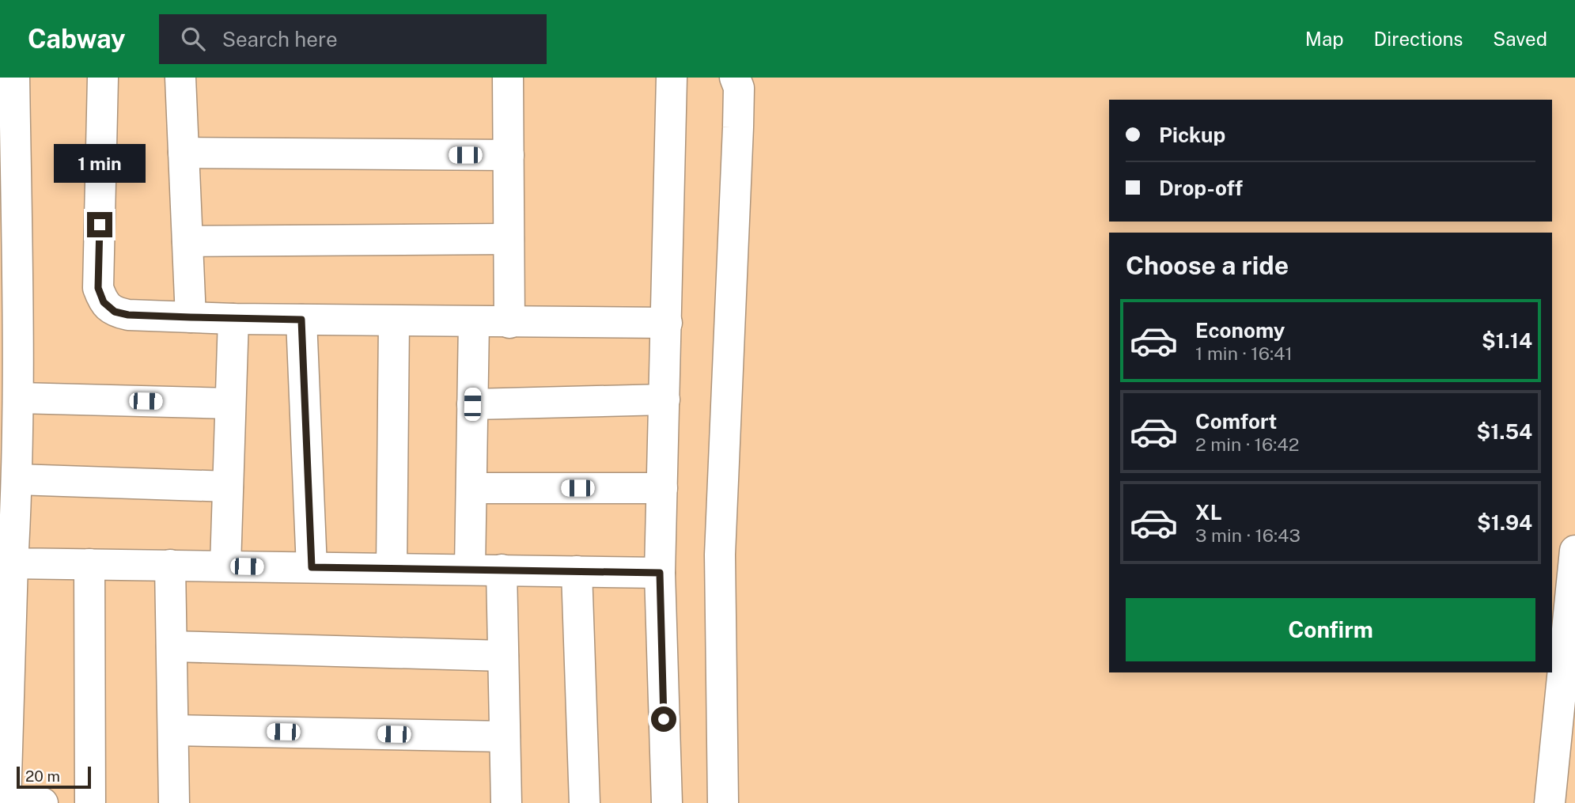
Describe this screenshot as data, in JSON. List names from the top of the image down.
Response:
{
  "scale_bar": "20 m",
  "page": {
    "header": "Cabway",
    "search": "Search here",
    "nav": ["Map", "Directions", "Saved"],
    "banner": ["Pickup", "Drop-off"],
    "bubble": "1 min",
    "heading": "Choose a ride",
    "list": [
      {
        "name": "Economy",
        "note": "1 min · 16:41",
        "value": "$1.14"
      },
      {
        "name": "Comfort",
        "note": "2 min · 16:42",
        "value": "$1.54"
      },
      {
        "name": "XL",
        "note": "3 min · 16:43",
        "value": "$1.94"
      }
    ],
    "buttons": "Confirm",
    "scale": "20 m"
  }
}
